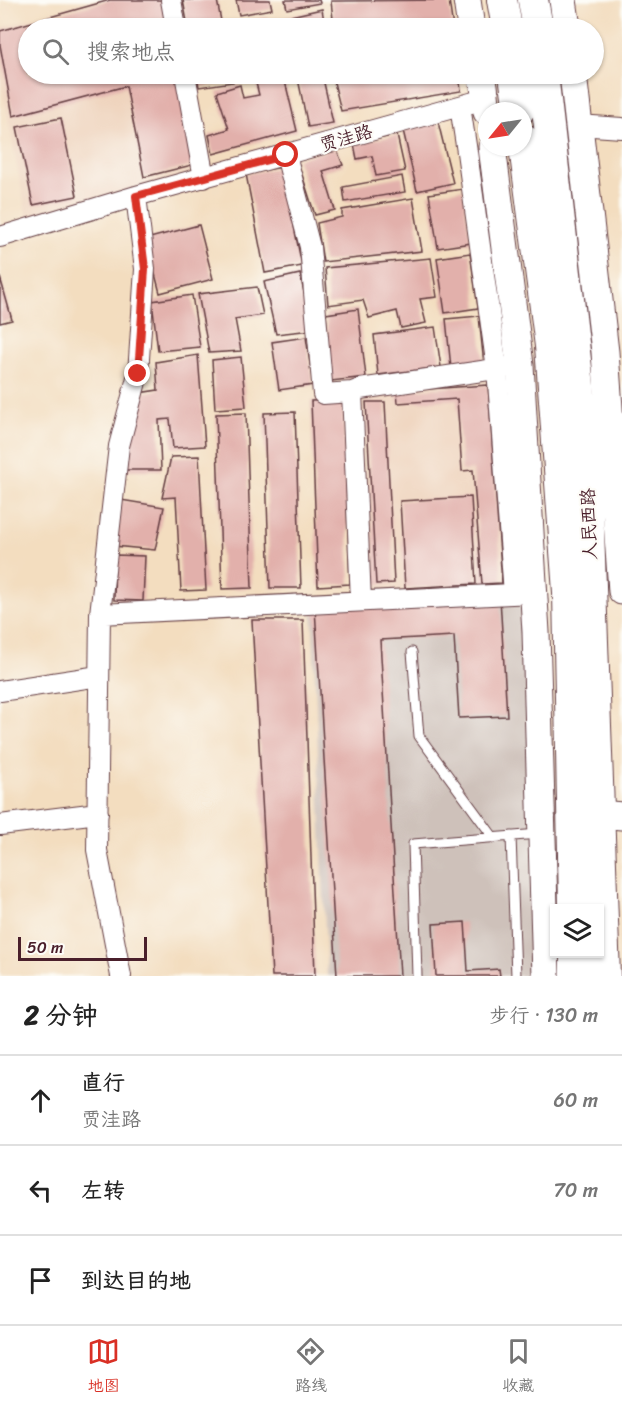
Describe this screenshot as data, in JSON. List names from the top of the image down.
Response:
{
  "streets": {
    "main road": ["人民西路"],
    "street": ["贾洼路"]
  },
  "scale_bar": "50 m",
  "north": "bottom left",
  "page": {
    "search": "搜索地点",
    "scale": "50 m",
    "heading": ["2 分钟", "步行 · 130 m"],
    "list": [
      ["直行", "贾洼路", "60 m"],
      ["左转", "70 m"],
      "到达目的地"
    ],
    "nav": ["地图", "路线", "收藏"]
  }
}
